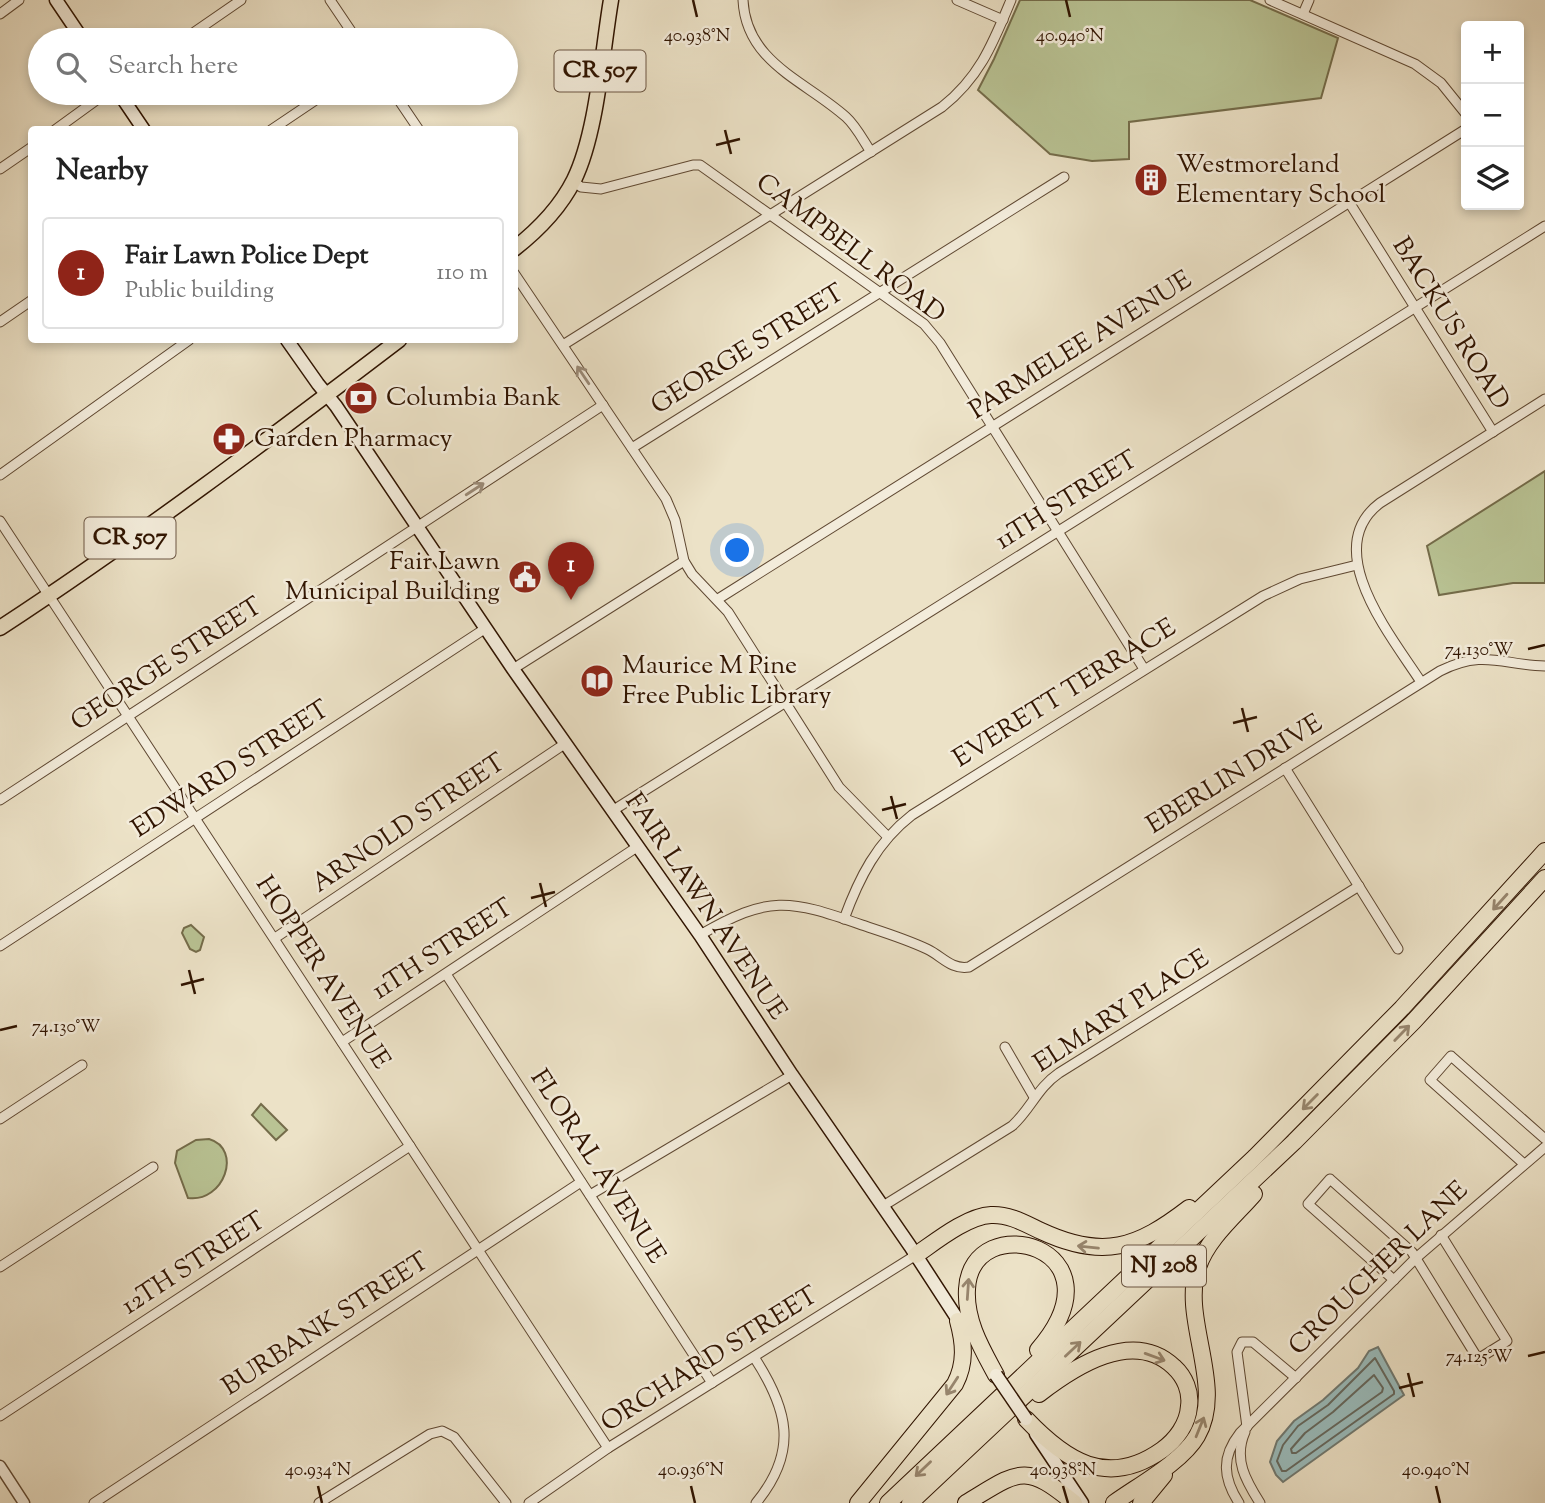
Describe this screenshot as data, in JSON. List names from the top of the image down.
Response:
{
  "streets": {
    "highway": ["NJ 208"],
    "main road": ["CR 507", "FAIR LAWN AVENUE"],
    "street": [
      "CAMPBELL ROAD",
      "BACKUS ROAD",
      "PARMELEE AVENUE",
      "GEORGE STREET",
      "11TH STREET",
      "EVERETT TERRACE",
      "EDWARD STREET",
      "EBERLIN DRIVE",
      "ARNOLD STREET",
      "HOPPER AVENUE",
      "ELMARY PLACE",
      "FLORAL AVENUE",
      "12TH STREET",
      "CROUCHER LANE",
      "BURBANK STREET",
      "ORCHARD STREET"
    ]
  },
  "crossings": [
    ["CR 507", "CAMPBELL ROAD"],
    ["CR 507", "FAIR LAWN AVENUE"],
    ["CR 507", "HOPPER AVENUE"],
    ["CAMPBELL ROAD", "PARMELEE AVENUE"],
    ["CAMPBELL ROAD", "GEORGE STREET"],
    ["CAMPBELL ROAD", "11TH STREET"],
    ["CAMPBELL ROAD", "EVERETT TERRACE"],
    ["BACKUS ROAD", "PARMELEE AVENUE"],
    ["BACKUS ROAD", "11TH STREET"],
    ["GEORGE STREET", "FAIR LAWN AVENUE"],
    ["GEORGE STREET", "HOPPER AVENUE"],
    ["11TH STREET", "FAIR LAWN AVENUE"],
    ["11TH STREET", "HOPPER AVENUE"],
    ["11TH STREET", "FLORAL AVENUE"],
    ["EVERETT TERRACE", "EBERLIN DRIVE"],
    ["EDWARD STREET", "FAIR LAWN AVENUE"],
    ["EDWARD STREET", "HOPPER AVENUE"],
    ["ARNOLD STREET", "FAIR LAWN AVENUE"],
    ["ARNOLD STREET", "HOPPER AVENUE"],
    ["FAIR LAWN AVENUE", "ELMARY PLACE"],
    ["FAIR LAWN AVENUE", "ORCHARD STREET"],
    ["HOPPER AVENUE", "12TH STREET"],
    ["HOPPER AVENUE", "BURBANK STREET"],
    ["HOPPER AVENUE", "ORCHARD STREET"],
    ["FLORAL AVENUE", "BURBANK STREET"],
    ["FLORAL AVENUE", "ORCHARD STREET"]
  ],
  "places": {
    "building": ["Westmoreland Elementary School"],
    "bank": ["Columbia Bank"],
    "pharmacy": ["Garden Pharmacy"],
    "public building": ["Fair Lawn Municipal Building"],
    "library": ["Maurice M Pine Free Public Library"]
  },
  "page": {
    "map_buttons": ["+", "−"],
    "search": "Search here",
    "heading": "Nearby",
    "list": [
      {
        "mark": "1",
        "name": "Fair Lawn Police Dept",
        "note": "Public building",
        "value": "110 m"
      }
    ],
    "pins": "1"
  },
  "coordinates": [
    "40.938°N",
    "40.940°N",
    "74.130°W",
    "74.125°W",
    "40.934°N",
    "40.936°N"
  ]
}
